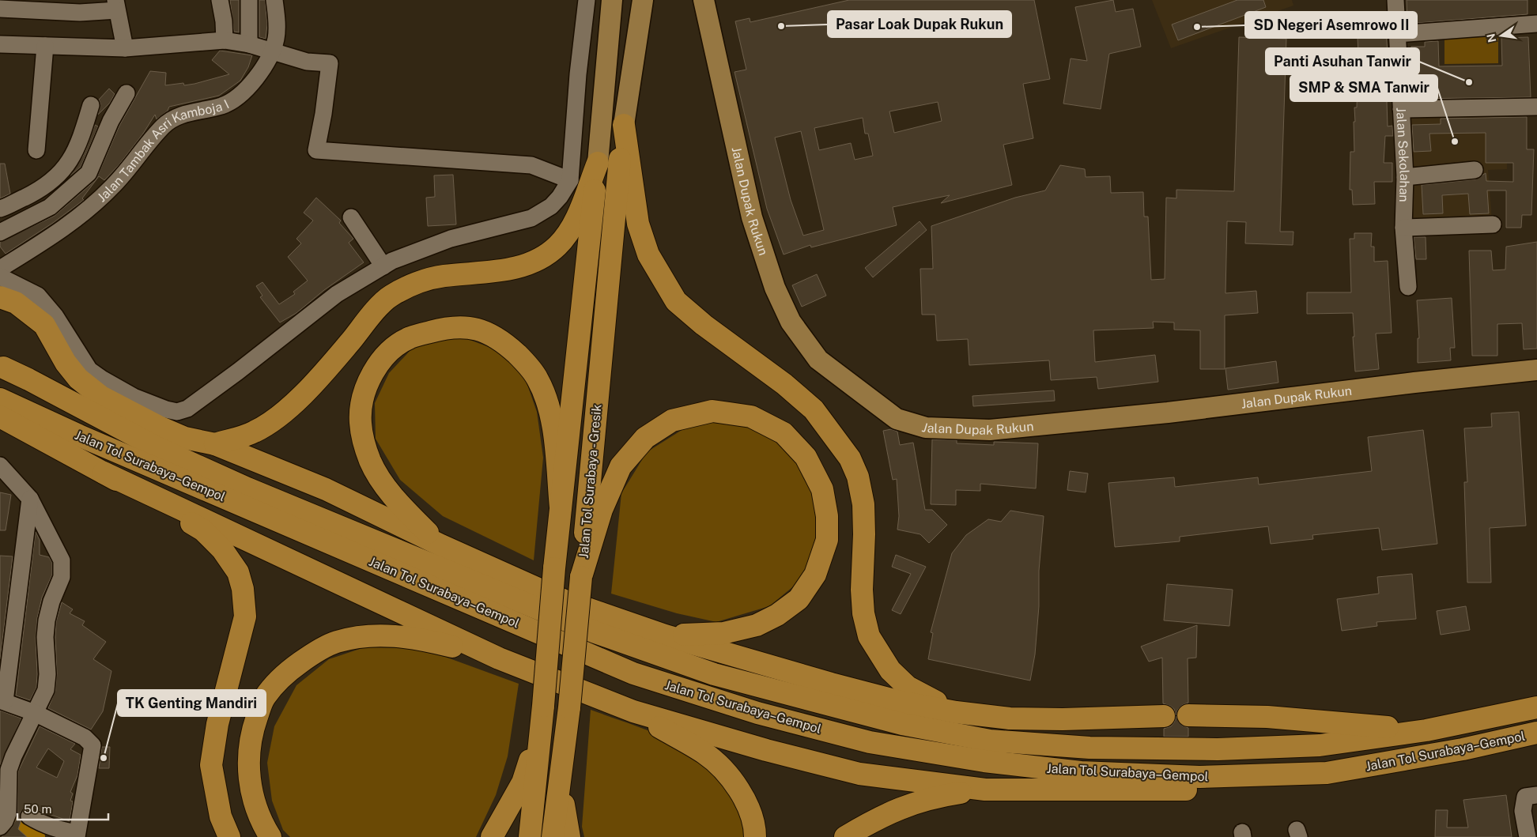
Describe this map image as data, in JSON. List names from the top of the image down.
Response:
{
  "streets": {
    "highway": ["Jalan Tol Surabaya–Gempol", "Jalan Tol Surabaya - Gresik"],
    "main road": ["Jalan Dupak Rukun"],
    "street": ["Jalan Tambak Asri Kamboja I", "Jalan Sekolahan"]
  },
  "places": [
    "Pasar Loak Dupak Rukun",
    "SD Negeri Asemrowo II",
    "Panti Asuhan Tanwir",
    "SMP & SMA Tanwir",
    "TK Genting Mandiri"
  ],
  "scale_bar": "50 m",
  "north": "left"
}
